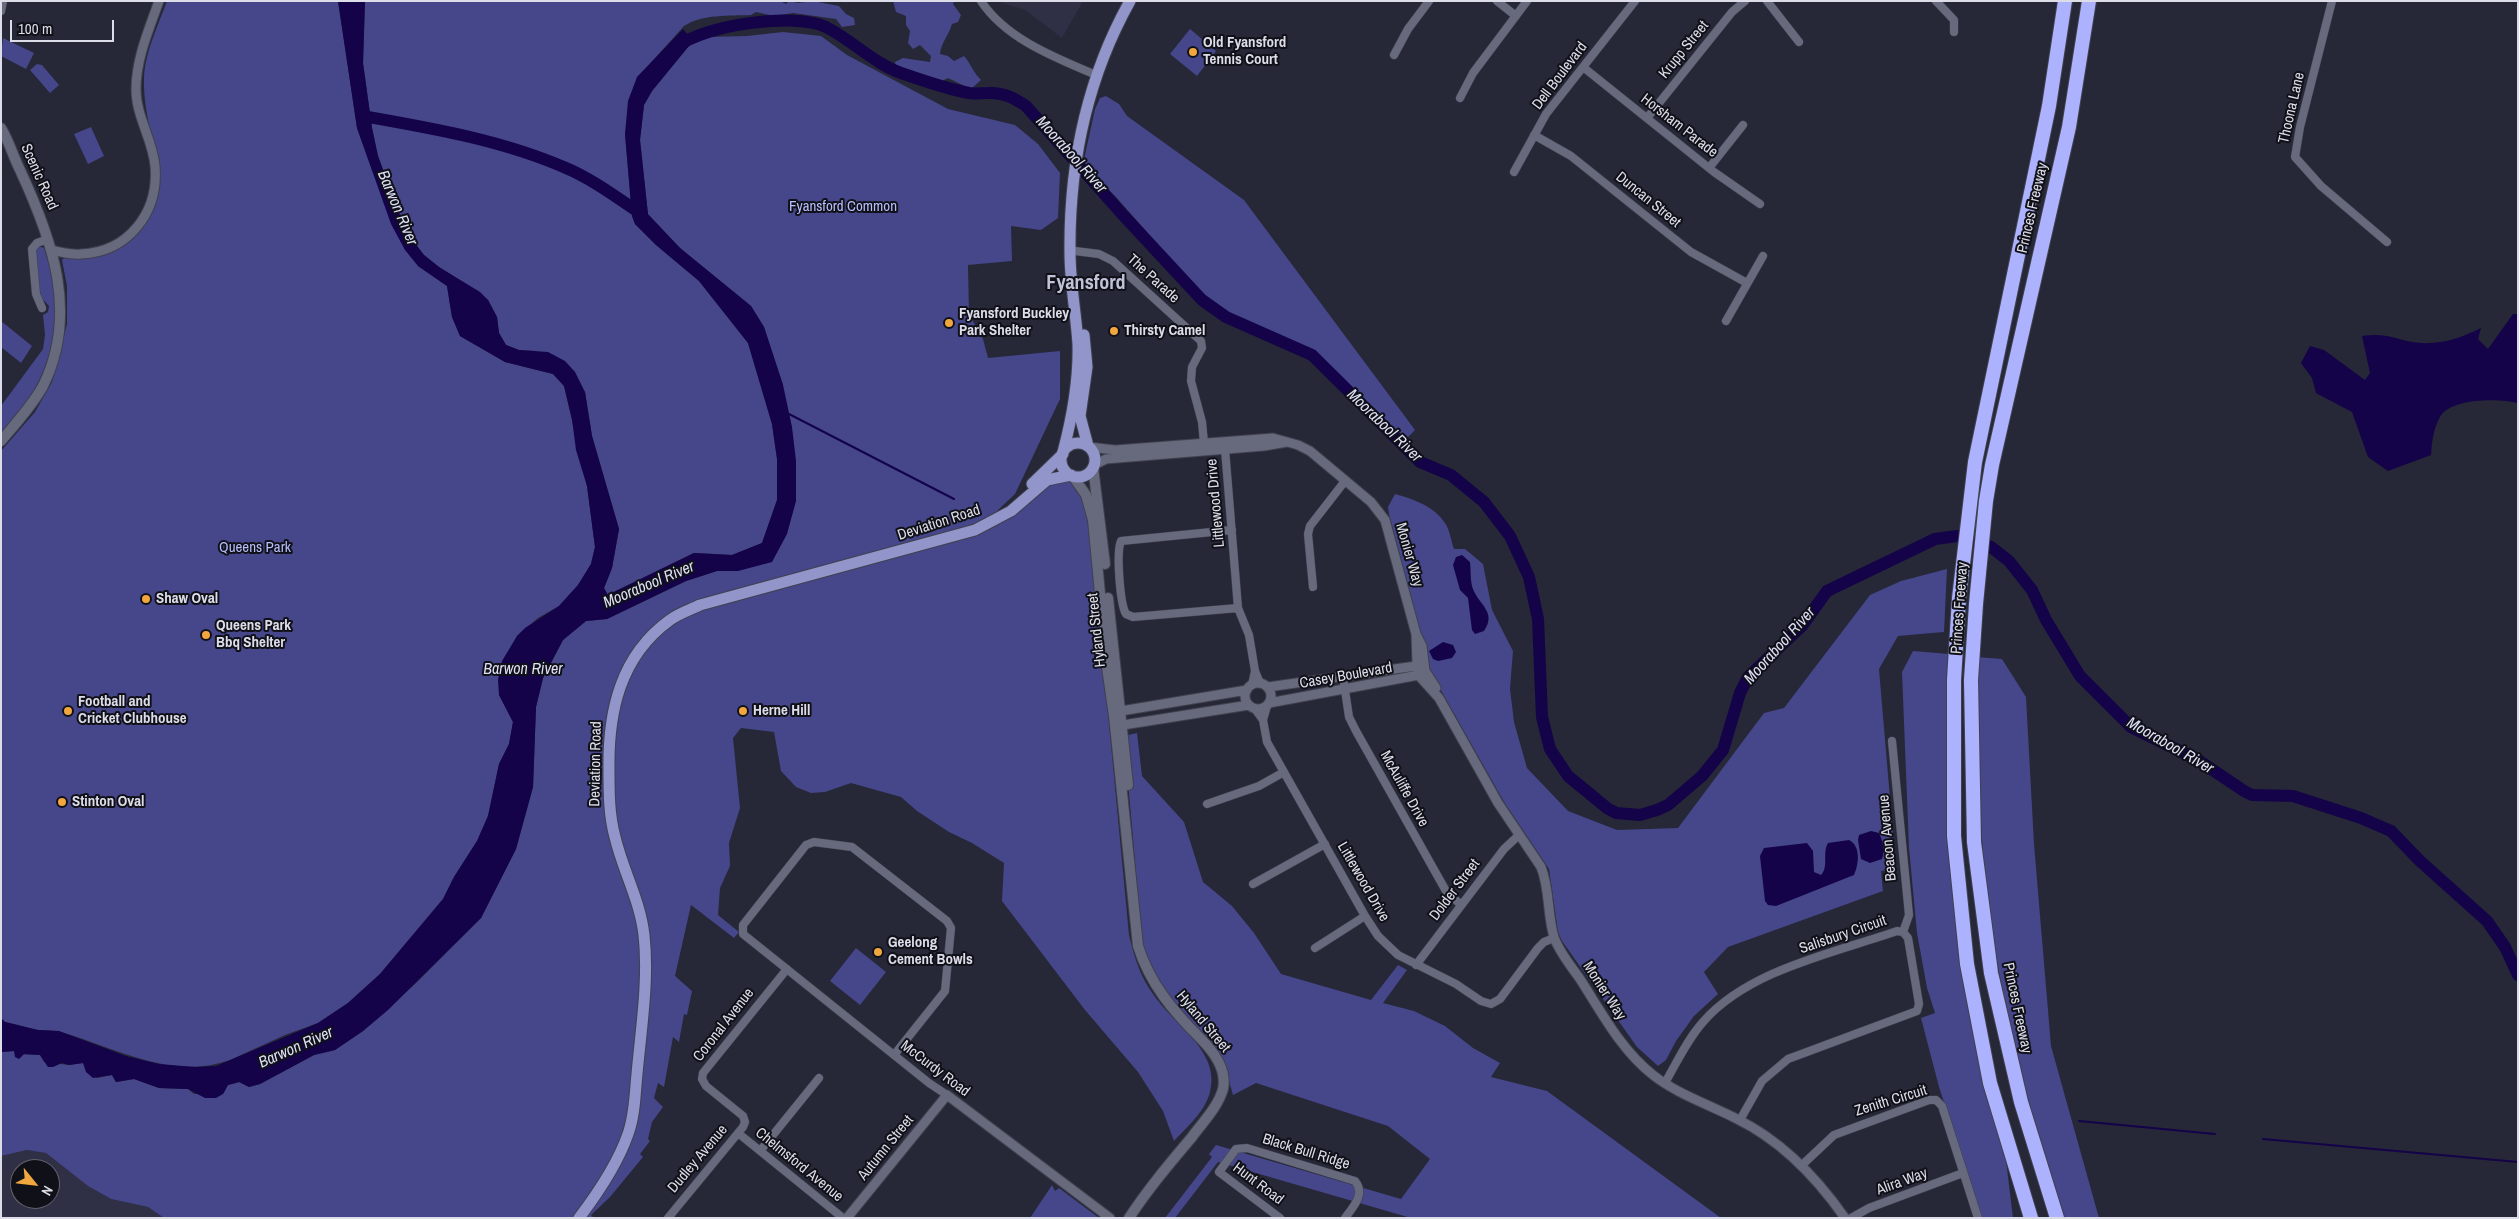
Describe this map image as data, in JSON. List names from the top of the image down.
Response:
{
  "streets": {
    "highway": ["Princes Freeway"],
    "main road": ["Scenic Road", "Deviation Road", "Hyland Street"],
    "street": [
      "Krupp Street",
      "Dell Boulevard",
      "Thoona Lane",
      "Horsham Parade",
      "Duncan Street",
      "The Parade",
      "Littlewood Drive",
      "Monier Way",
      "Casey Boulevard",
      "McAuliffe Drive",
      "Beacon Avenue",
      "Dolder Street",
      "Salisbury Circuit",
      "Coronal Avenue",
      "McCurdy Road",
      "Zenith Circuit",
      "Autumn Street",
      "Black Bull Ridge",
      "Dudley Avenue",
      "Chelmsford Avenue",
      "Alira Way",
      "Hunt Road"
    ]
  },
  "crossings": [
    ["Krupp Street", "Horsham Parade"],
    ["Dell Boulevard", "Horsham Parade"],
    ["Dell Boulevard", "Duncan Street"],
    ["The Parade", "Monier Way"],
    ["Littlewood Drive", "Monier Way"],
    ["Littlewood Drive", "Casey Boulevard"],
    ["Littlewood Drive", "Dolder Street"],
    ["Deviation Road", "Monier Way"],
    ["Deviation Road", "Hyland Street"],
    ["Monier Way", "Hyland Street"],
    ["Monier Way", "Casey Boulevard"],
    ["Monier Way", "Dolder Street"],
    ["Monier Way", "Salisbury Circuit"],
    ["Monier Way", "Zenith Circuit"],
    ["Hyland Street", "Casey Boulevard"],
    ["Casey Boulevard", "McAuliffe Drive"],
    ["McAuliffe Drive", "Dolder Street"],
    ["Beacon Avenue", "Salisbury Circuit"],
    ["Coronal Avenue", "McCurdy Road"],
    ["Coronal Avenue", "Dudley Avenue"],
    ["McCurdy Road", "Autumn Street"],
    ["Zenith Circuit", "Alira Way"],
    ["Black Bull Ridge", "Hunt Road"],
    ["Dudley Avenue", "Chelmsford Avenue"]
  ],
  "districts": ["Fyansford"],
  "water": ["Moorabool River", "Barwon River"],
  "parks": ["Fyansford Common", "Queens Park"],
  "places": [
    "Old Fyansford Tennis Court",
    "Fyansford Buckley Park Shelter",
    "Thirsty Camel",
    "Shaw Oval",
    "Queens Park Bbq Shelter",
    "Football and Cricket Clubhouse",
    "Herne Hill",
    "Stinton Oval",
    "Geelong Cement Bowls"
  ],
  "scale_bar": "100 m",
  "north": "bottom right"
}
